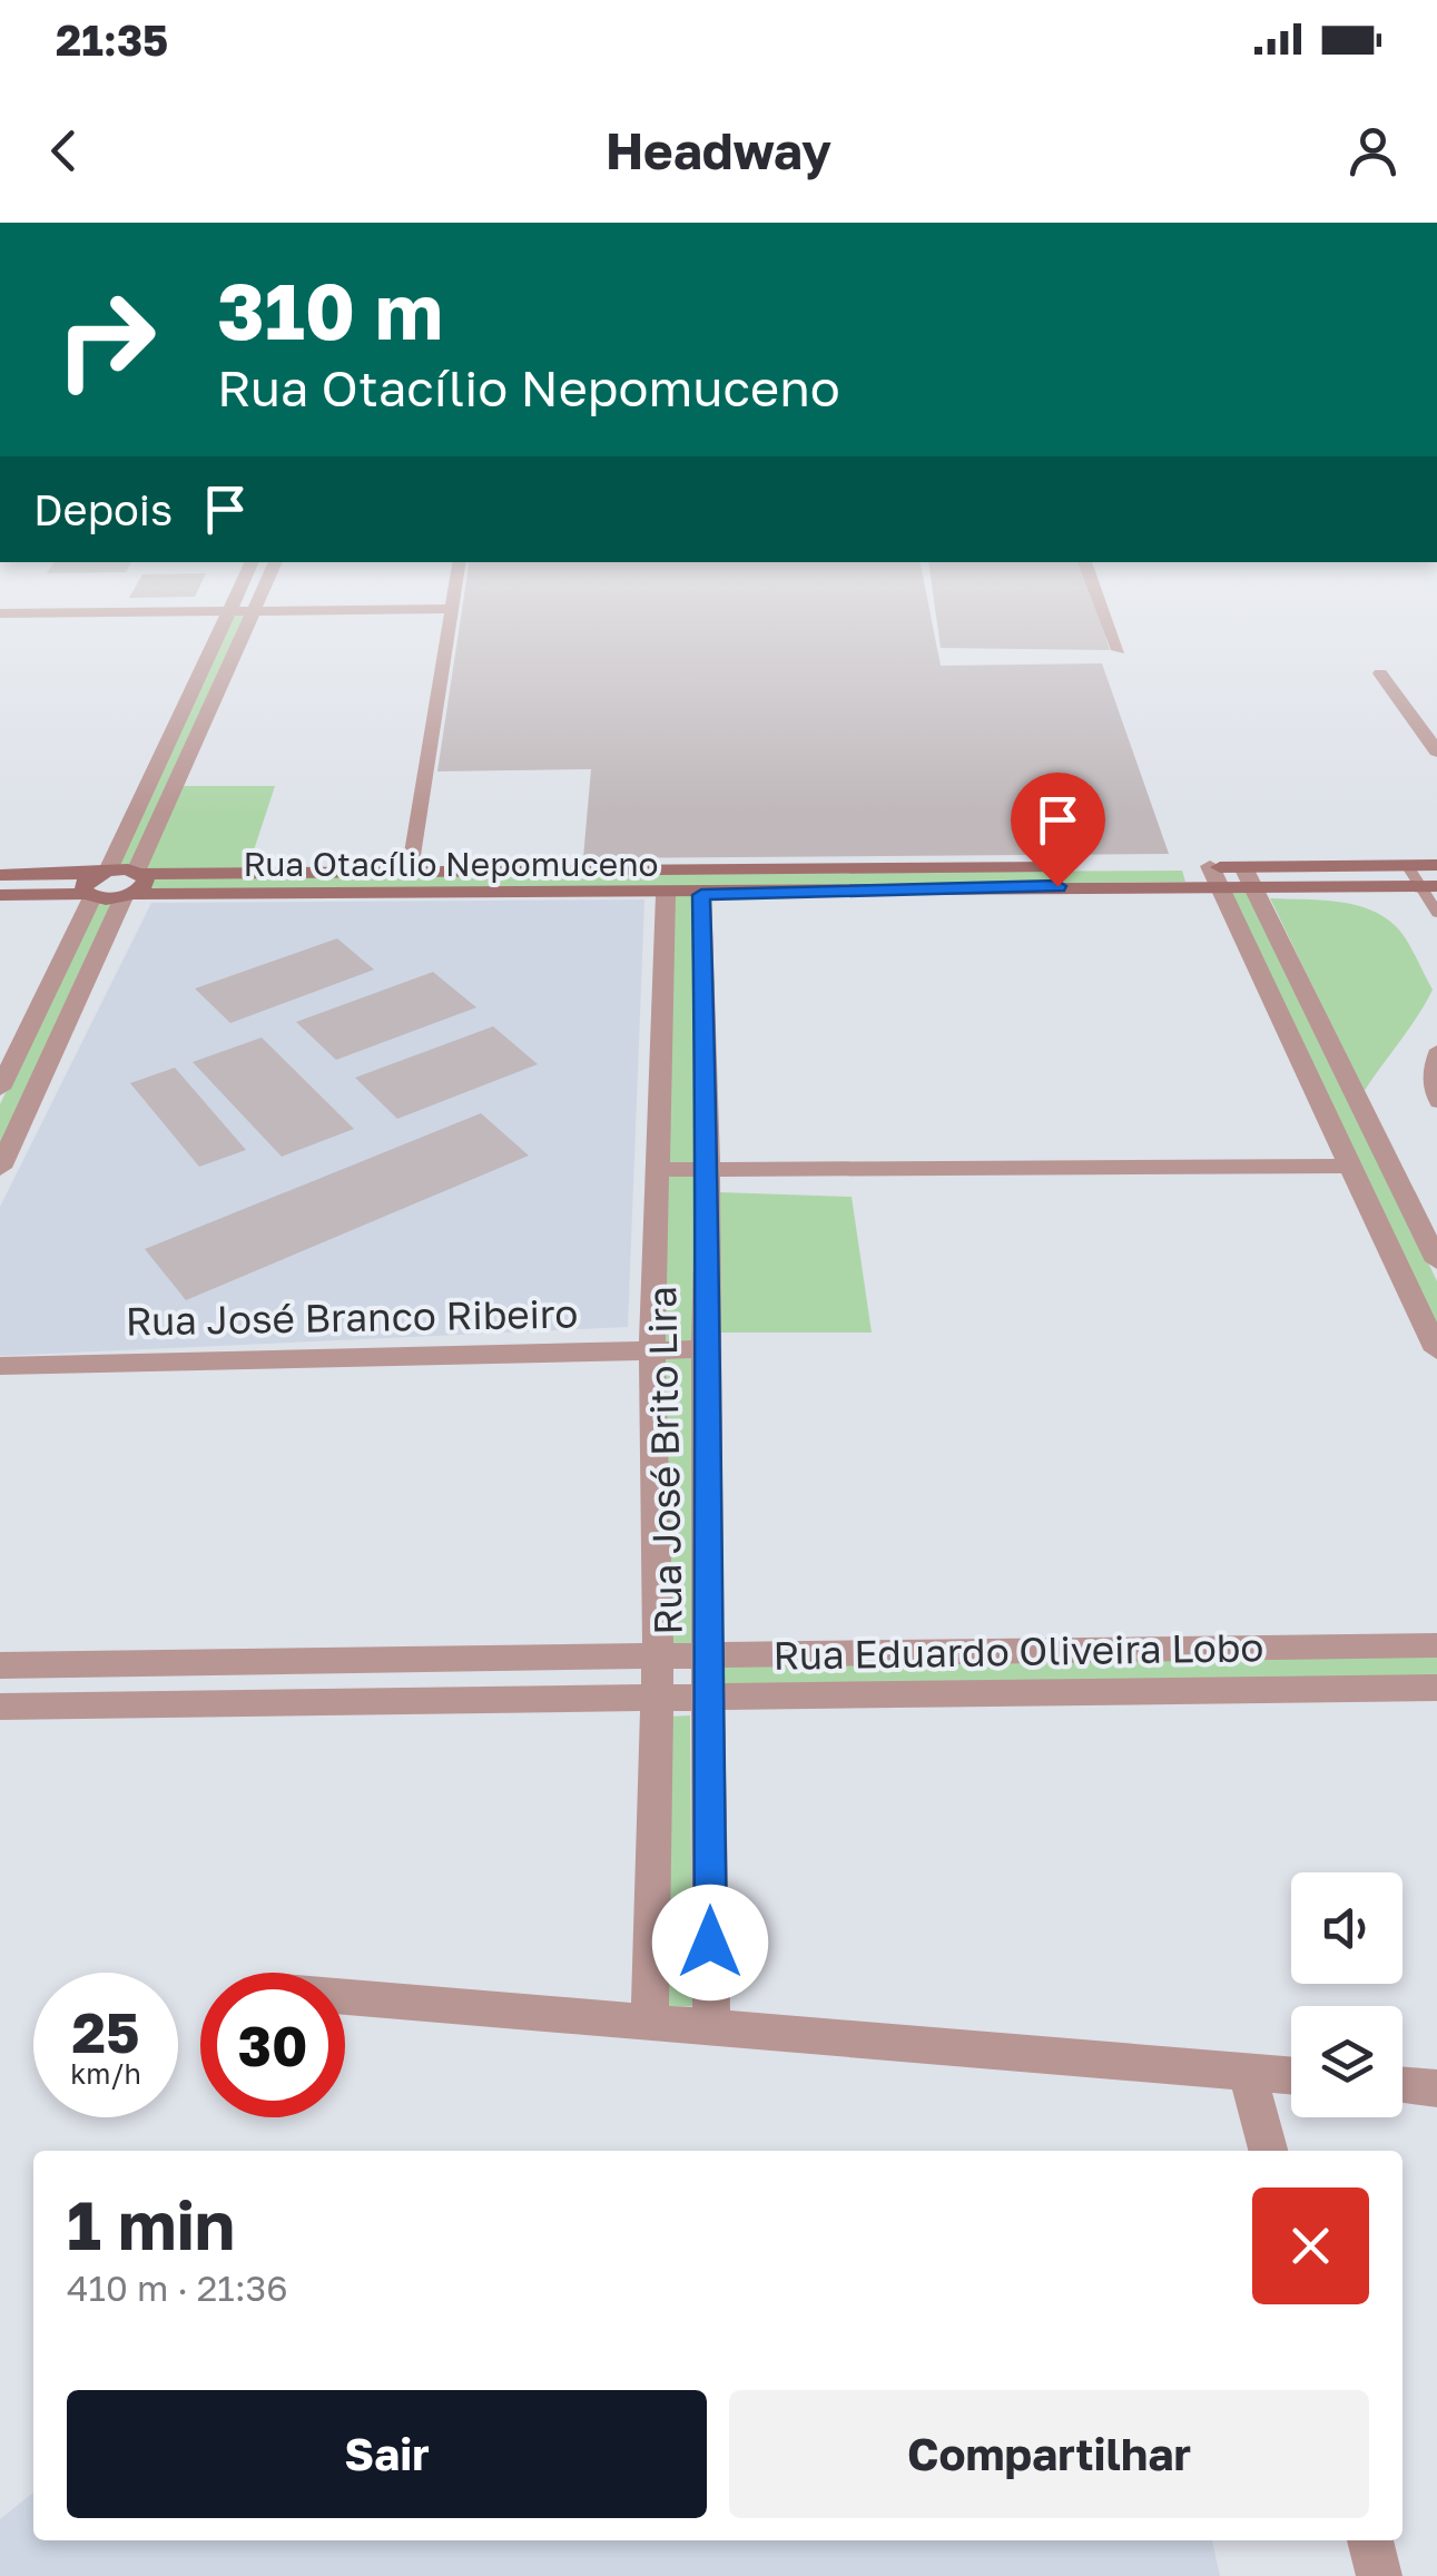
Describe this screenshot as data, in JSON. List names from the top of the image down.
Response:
{
  "streets": {
    "street": [
      "Rua Otacílio Nepomuceno",
      "Rua José Branco Ribeiro",
      "Rua José Brito Lira",
      "Rua Eduardo Oliveira Lobo"
    ]
  },
  "crossings": [
    ["Rua Otacílio Nepomuceno", "Rua José Brito Lira"],
    ["Rua José Branco Ribeiro", "Rua José Brito Lira"],
    ["Rua José Brito Lira", "Rua Eduardo Oliveira Lobo"]
  ],
  "page": {
    "status": "21:35",
    "header": "Headway",
    "turn": ["310 m", "Rua Otacílio Nepomuceno"],
    "then": "Depois",
    "speed": "25 km/h",
    "limit": "30",
    "heading": ["1 min", "410 m · 21:36"],
    "buttons": ["Sair", "Compartilhar"]
  }
}
